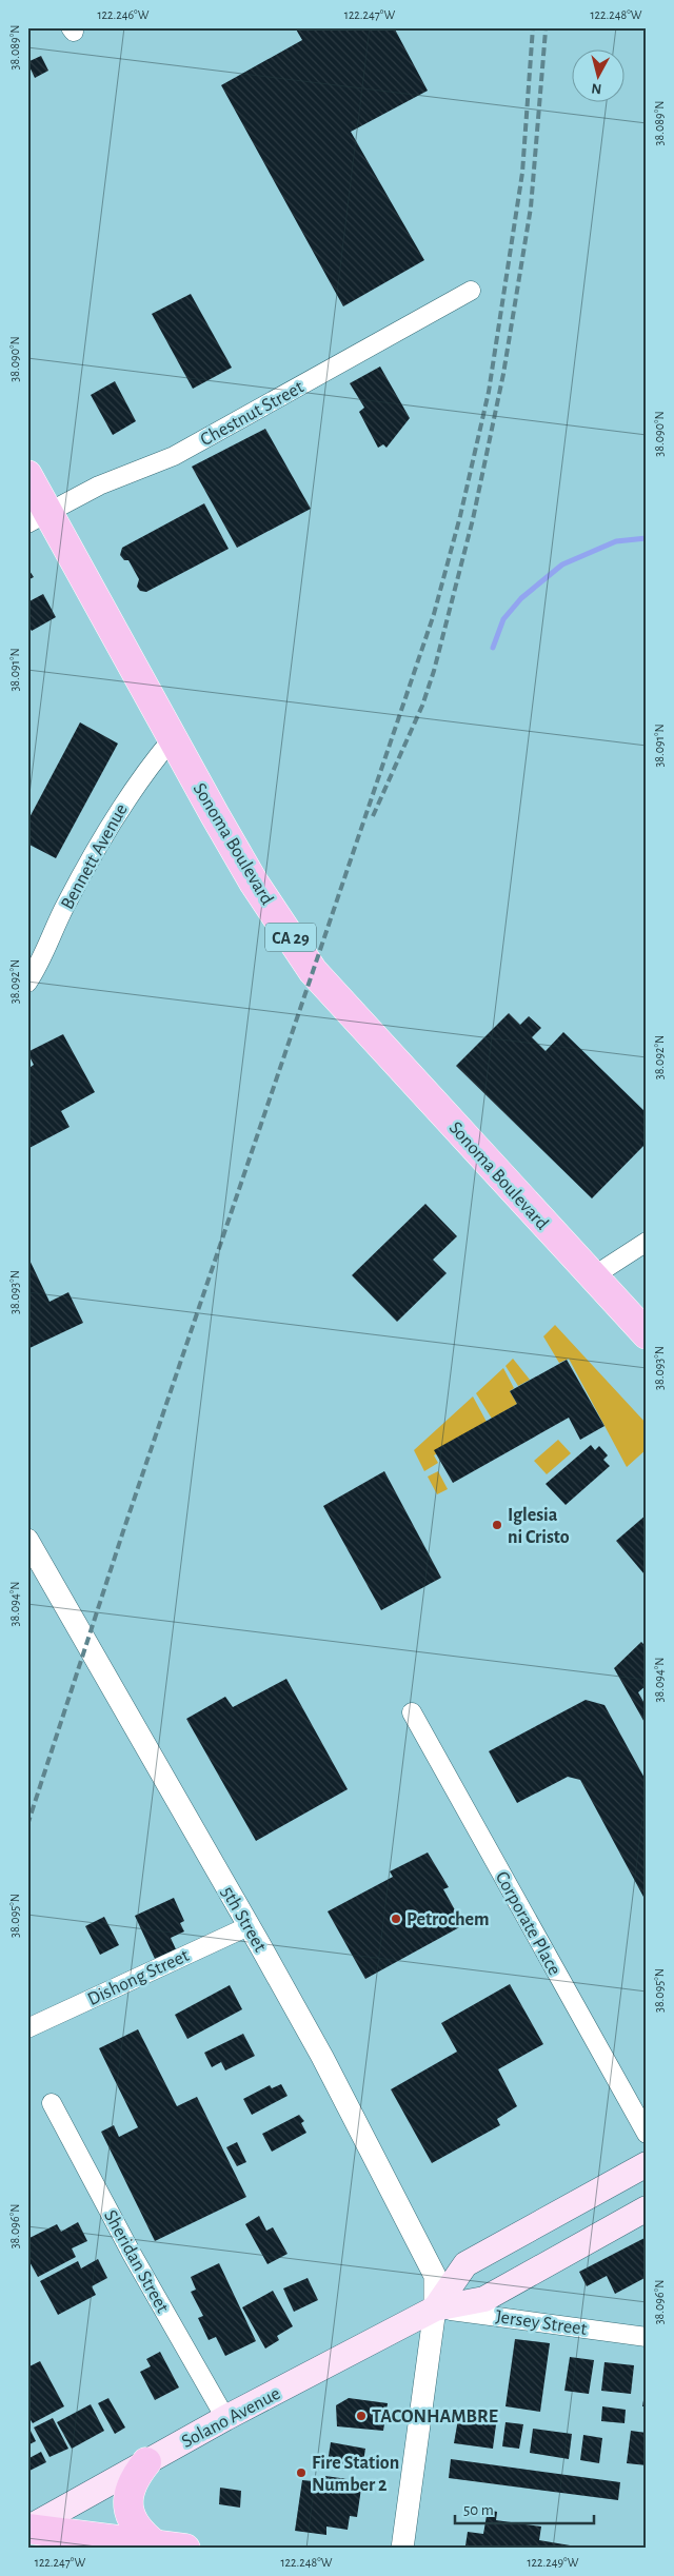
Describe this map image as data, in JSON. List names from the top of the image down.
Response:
{
  "streets": {
    "main road": ["Sonoma Boulevard", "CA 29", "Solano Avenue"],
    "street": [
      "Chestnut Street",
      "Bennett Avenue",
      "5th Street",
      "Corporate Place",
      "Dishong Street",
      "Sheridan Street",
      "Jersey Street"
    ]
  },
  "crossings": [
    ["Chestnut Street", "Sonoma Boulevard"],
    ["Sonoma Boulevard", "Bennett Avenue"],
    ["5th Street", "Dishong Street"],
    ["5th Street", "Jersey Street"],
    ["5th Street", "Solano Avenue"],
    ["Sheridan Street", "Solano Avenue"],
    ["Jersey Street", "Solano Avenue"]
  ],
  "places": [
    "Iglesia ni Cristo",
    "Petrochem",
    "TACONHAMBRE",
    "Fire Station Number 2"
  ],
  "scale_bar": "50 m",
  "north": "bottom",
  "coordinates": [
    "122.246°W",
    "122.247°W",
    "122.248°W",
    "38.089°N",
    "38.090°N",
    "38.091°N",
    "38.092°N",
    "38.093°N",
    "38.094°N",
    "38.095°N",
    "38.096°N",
    "122.249°W"
  ]
}
